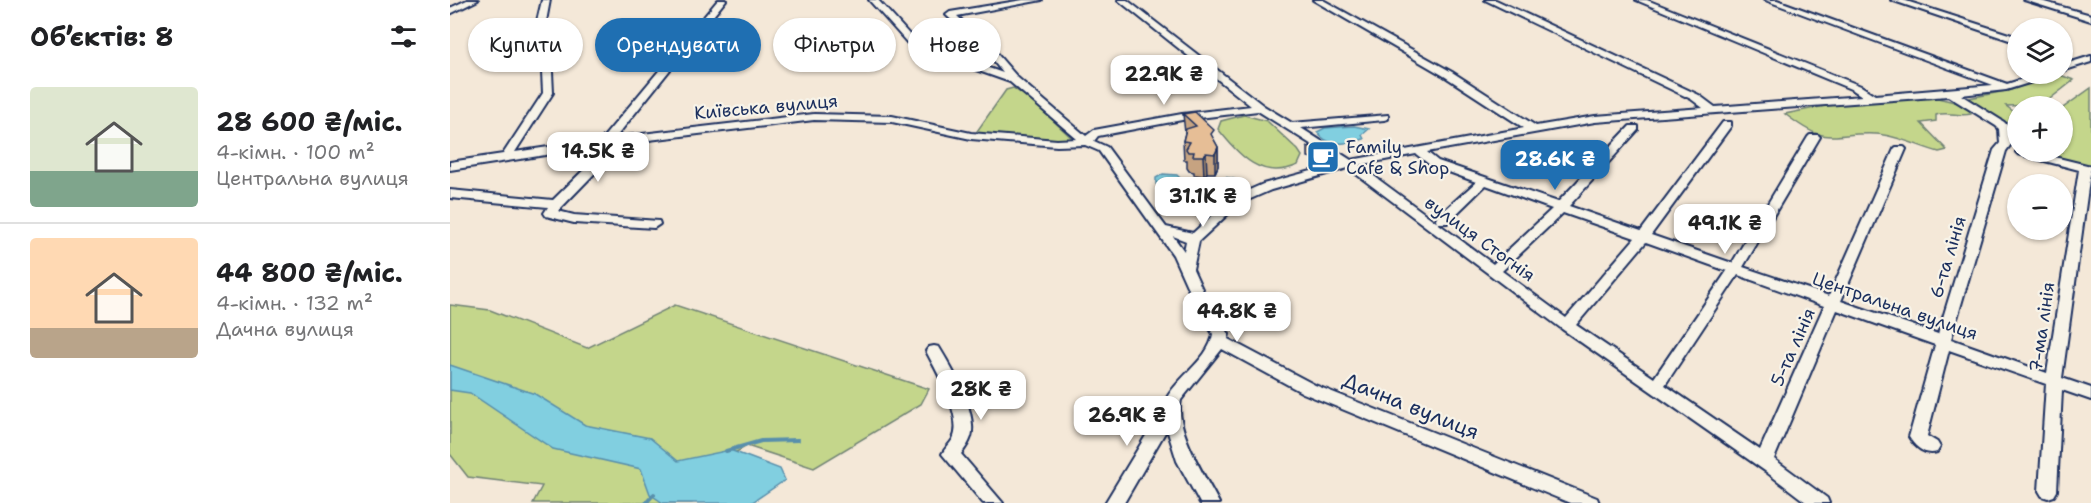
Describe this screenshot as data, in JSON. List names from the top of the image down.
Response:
{
  "streets": {
    "street": [
      "Київська вулиця",
      "вулиця Стогнія",
      "6-та лінія",
      "Центральна вулиця",
      "7-ма лінія",
      "5-та лінія",
      "Дачна вулиця"
    ]
  },
  "crossings": [
    ["вулиця Стогнія", "5-та лінія"],
    ["6-та лінія", "Центральна вулиця"],
    ["Центральна вулиця", "7-ма лінія"],
    ["Центральна вулиця", "5-та лінія"]
  ],
  "places": {
    "cafe": ["Family Cafe & Shop"]
  },
  "page": {
    "heading": "Об’єктів: 8",
    "map_buttons": ["+", "−"],
    "chip": [
      "Купити",
      "Орендувати",
      "Фільтри",
      "Нове"
    ],
    "price": [
      "22.9K ₴",
      "14.5K ₴",
      "28.6K ₴",
      "31.1K ₴",
      "49.1K ₴",
      "44.8K ₴",
      "28K ₴",
      "26.9K ₴"
    ],
    "list": [
      {
        "name": "28 600 ₴/міс.",
        "note": "4-кімн. · 100 m² · Центральна вулиця"
      },
      {
        "name": "44 800 ₴/міс.",
        "note": "4-кімн. · 132 m² · Дачна вулиця"
      }
    ]
  }
}
